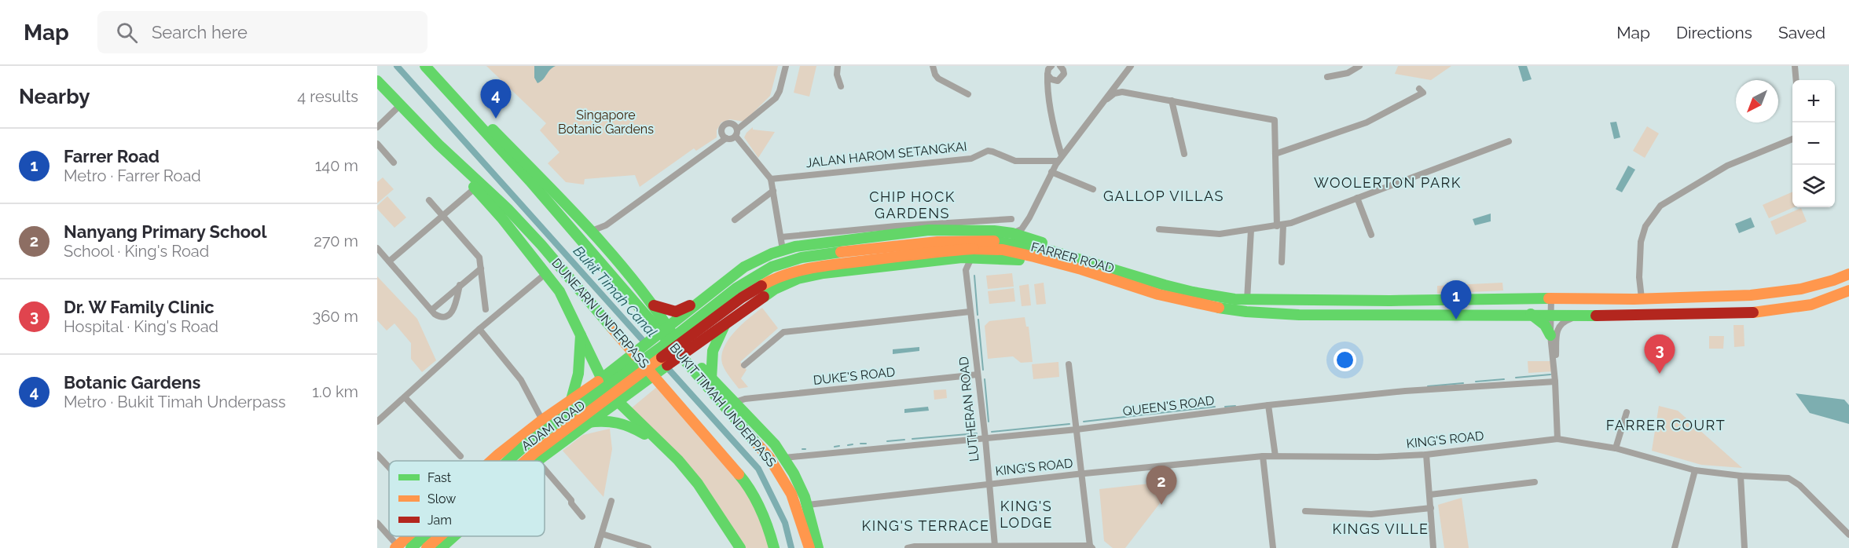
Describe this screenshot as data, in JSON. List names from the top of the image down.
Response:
{
  "streets": {
    "highway": [
      "FARRER ROAD",
      "DUNEARN UNDERPASS",
      "BUKIT TIMAH UNDERPASS",
      "ADAM ROAD"
    ],
    "street": [
      "JALAN HAROM SETANGKAI",
      "DUKE'S ROAD",
      "QUEEN'S ROAD",
      "LUTHERAN ROAD",
      "KING'S ROAD"
    ]
  },
  "crossings": [
    ["FARRER ROAD", "ADAM ROAD"],
    ["DUKE'S ROAD", "LUTHERAN ROAD"],
    ["QUEEN'S ROAD", "LUTHERAN ROAD"],
    ["LUTHERAN ROAD", "KING'S ROAD"]
  ],
  "districts": [
    "WOOLERTON PARK",
    "GALLOP VILLAS",
    "CHIP HOCK GARDENS",
    "FARRER COURT",
    "KING'S LODGE",
    "KING'S TERRACE",
    "KINGS VILLE"
  ],
  "water": ["Bukit Timah Canal"],
  "parks": ["Singapore Botanic Gardens"],
  "legend": ["Fast", "Slow", "Jam"],
  "north": "bottom left",
  "page": {
    "header": "Map",
    "search": "Search here",
    "nav": ["Map", "Directions", "Saved"],
    "heading": ["Nearby", "4 results"],
    "pins": [
      "4",
      "1",
      "3",
      "2"
    ],
    "map_buttons": ["+", "−"],
    "list": [
      {
        "mark": "1",
        "name": "Farrer Road",
        "note": "Metro · Farrer Road",
        "value": "140 m"
      },
      {
        "mark": "2",
        "name": "Nanyang Primary School",
        "note": "School · King's Road",
        "value": "270 m"
      },
      {
        "mark": "3",
        "name": "Dr. W Family Clinic",
        "note": "Hospital · King's Road",
        "value": "360 m"
      },
      {
        "mark": "4",
        "name": "Botanic Gardens",
        "note": "Metro · Bukit Timah Underpass",
        "value": "1.0 km"
      }
    ]
  }
}
